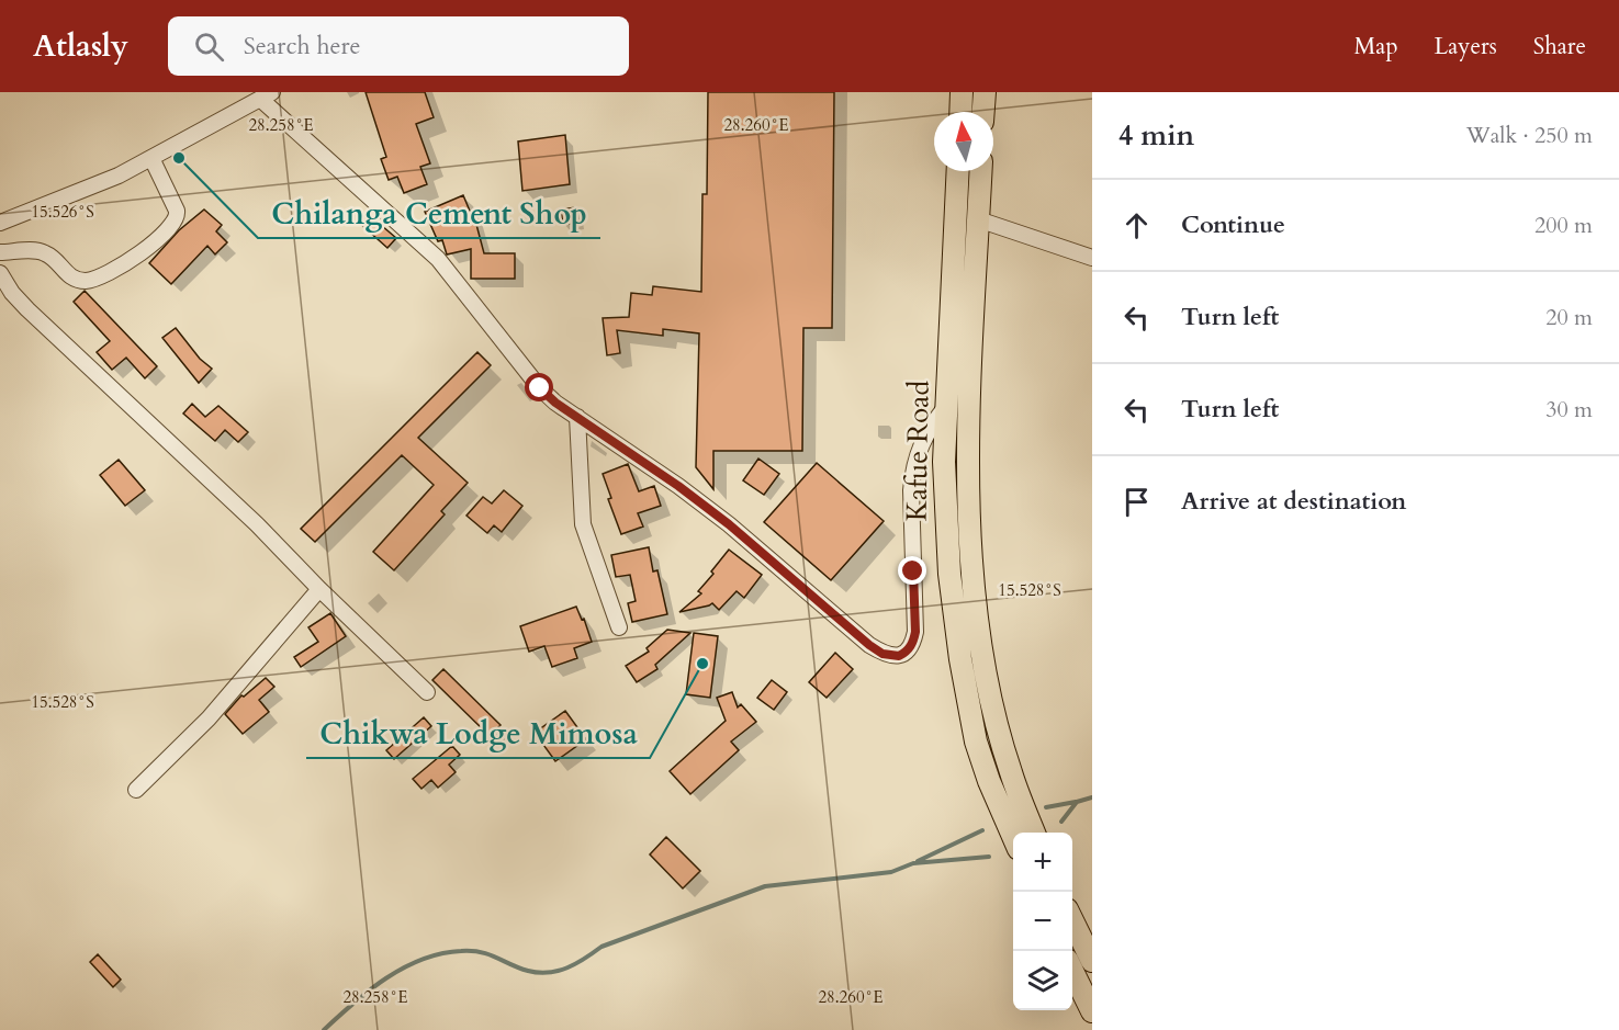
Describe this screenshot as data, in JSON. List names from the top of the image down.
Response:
{
  "streets": {
    "highway": ["Kafue Road"]
  },
  "places": ["Chilanga Cement Shop", "Chikwa Lodge Mimosa"],
  "north": "top",
  "page": {
    "header": "Atlasly",
    "search": "Search here",
    "nav": ["Map", "Layers", "Share"],
    "heading": ["4 min", "Walk · 250 m"],
    "list": [
      ["Continue", "200 m"],
      ["Turn left", "20 m"],
      ["Turn left", "30 m"],
      "Arrive at destination"
    ],
    "map_buttons": ["+", "−"]
  },
  "coordinates": [
    "28.258°E",
    "28.260°E",
    "15.526°S",
    "15.528°S"
  ]
}
